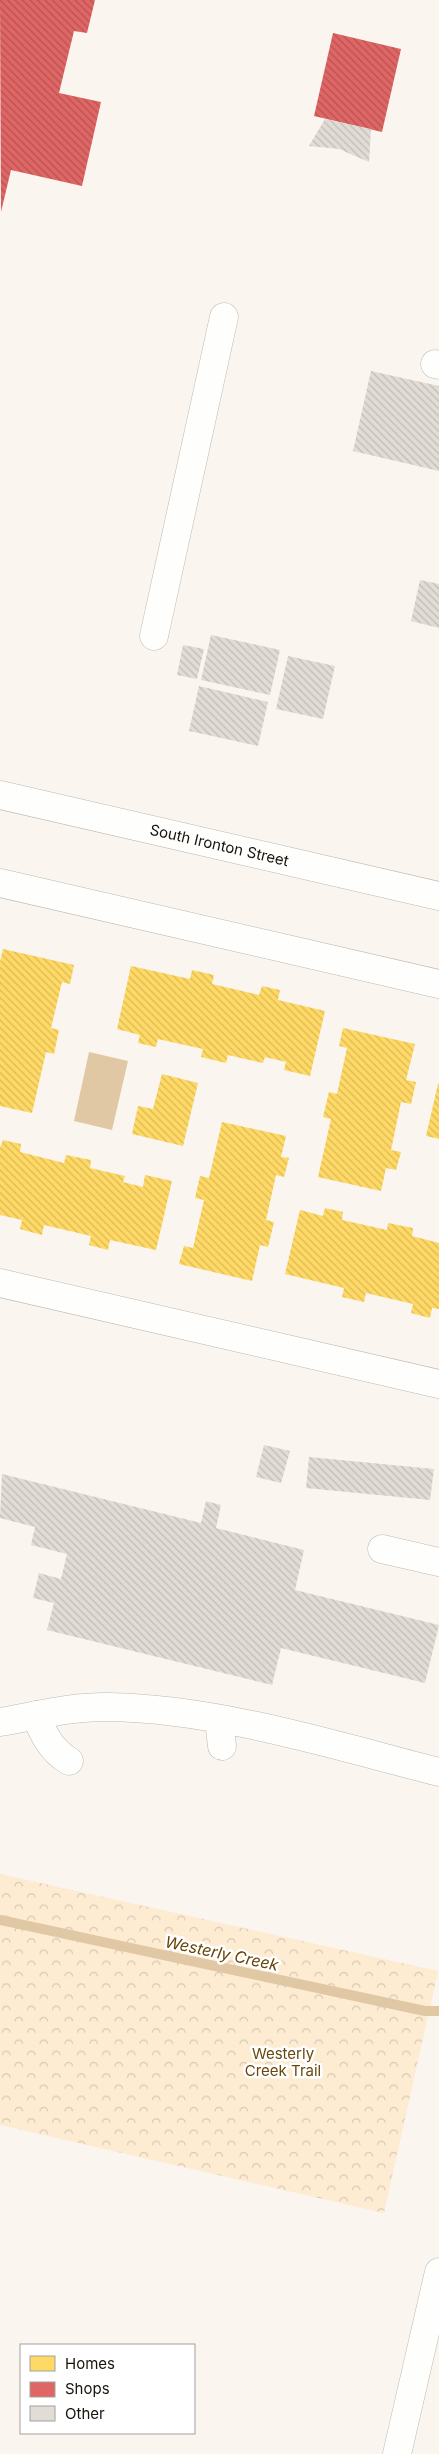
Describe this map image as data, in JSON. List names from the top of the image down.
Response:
{
  "streets": {
    "street": ["South Ironton Street"]
  },
  "water": ["Westerly Creek"],
  "parks": ["Westerly Creek Trail"],
  "legend": ["Homes", "Shops", "Other"]
}
